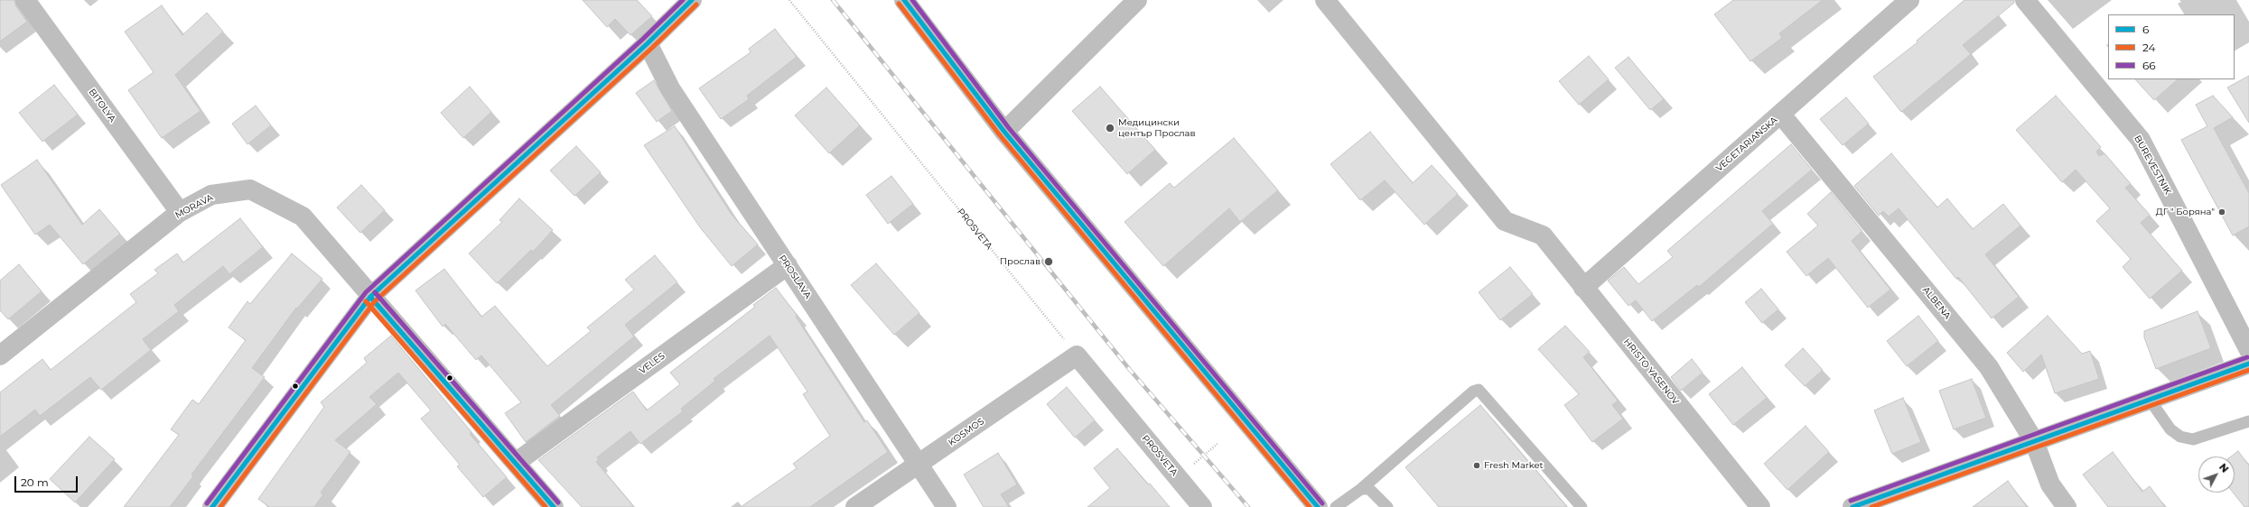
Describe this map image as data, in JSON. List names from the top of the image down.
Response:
{
  "streets": {
    "street": [
      "BITOLYA",
      "VEGETARIANSKA",
      "BUREVESTNIK",
      "MORAVA",
      "PROSVETA",
      "PROSLAVA",
      "ALBENA",
      "VELES",
      "HRISTO YASENOV",
      "KOSMOS"
    ]
  },
  "crossings": [
    ["BITOLYA", "MORAVA"],
    ["VEGETARIANSKA", "ALBENA"],
    ["VEGETARIANSKA", "HRISTO YASENOV"],
    ["PROSVETA", "KOSMOS"],
    ["PROSLAVA", "VELES"],
    ["PROSLAVA", "KOSMOS"]
  ],
  "places": [
    "Медицински център Прослав",
    "ДГ \" Боряна\"",
    "Прослав",
    "Fresh Market"
  ],
  "lines": ["transit line 6", "transit line 66", "transit line 24"],
  "legend": ["6", "24", "66"],
  "scale_bar": "20 m",
  "north": "top right"
}
